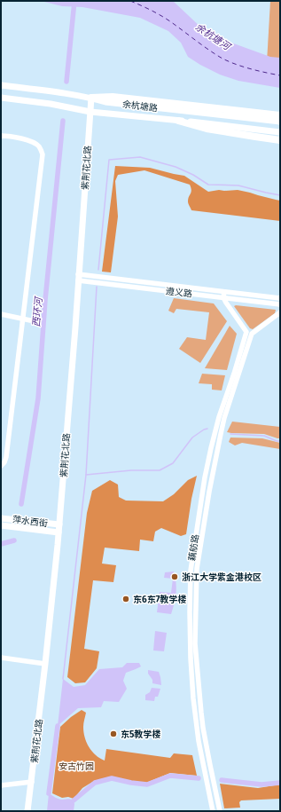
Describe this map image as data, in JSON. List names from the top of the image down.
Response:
{
  "streets": {
    "main road": ["余杭塘路", "紫荆花北路", "萍水西街"],
    "street": ["遵义路", "藕舫路"]
  },
  "crossings": [
    ["余杭塘路", "紫荆花北路"],
    ["紫荆花北路", "遵义路"],
    ["紫荆花北路", "萍水西街"]
  ],
  "water": ["余杭塘河", "西环河"],
  "parks": ["安古竹园"],
  "places": ["浙江大学紫金港校区", "东6东7教学楼", "东5教学楼"]
}
